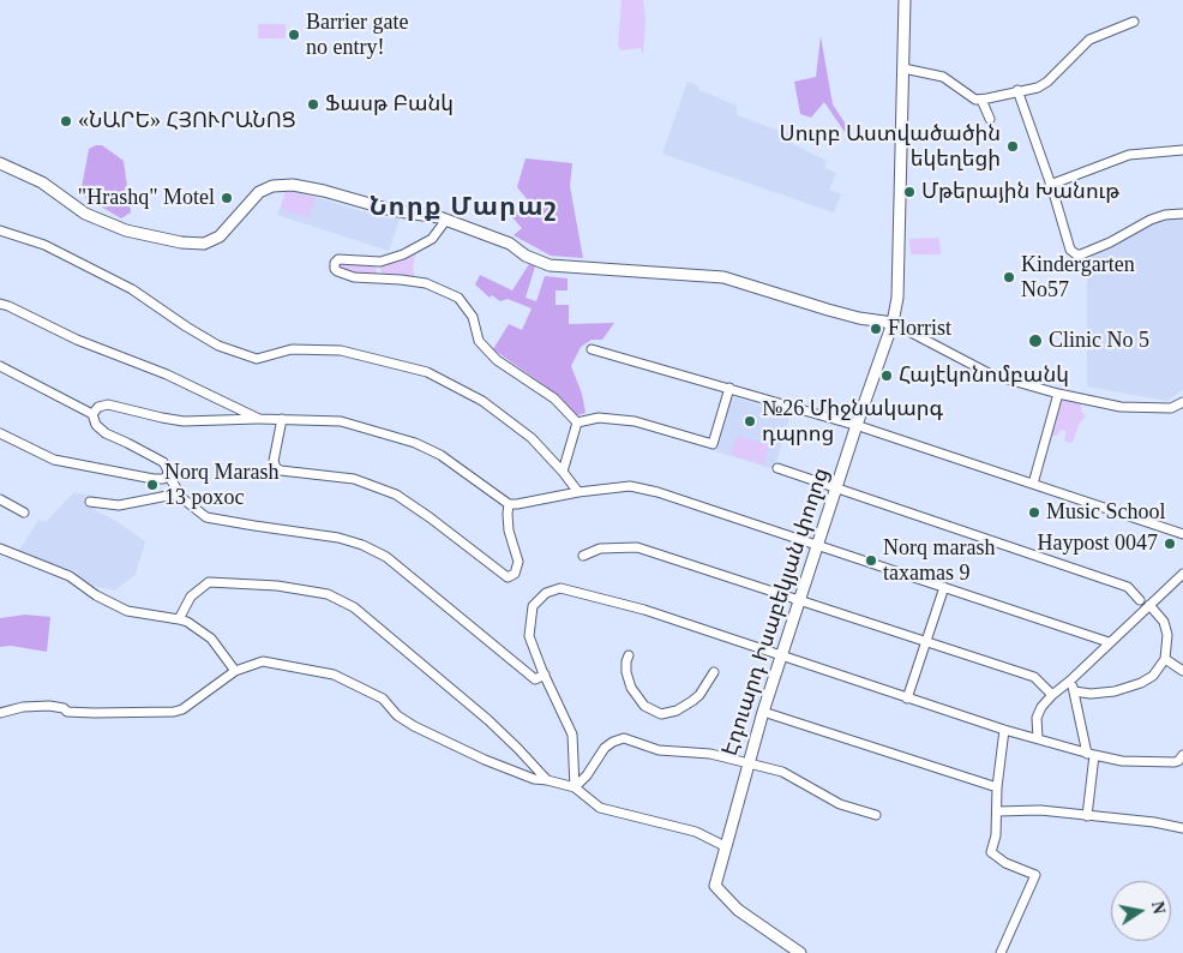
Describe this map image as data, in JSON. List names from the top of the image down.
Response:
{
  "streets": {
    "main road": ["Էդուարդ Իսաբեկյան փողոց"]
  },
  "districts": ["Նորք Մարաշ"],
  "places": [
    "Barrier gate no entry!",
    "Ֆասթ Բանկ",
    "«ՆԱՐԵ» ՀՅՈՒՐԱՆՈՑ",
    "Սուրբ Աստվածածին եկեղեցի",
    "Մթերային Խանութ",
    "\"Hrashq\" Motel",
    "Kindergarten No57",
    "Florrist",
    "Clinic No 5",
    "Հայէկոնոմբանկ",
    "№26 Միջնակարգ դպրոց",
    "Norq Marash 13 poxoc",
    "Music School",
    "Haypost 0047",
    "Norq marash taxamas 9"
  ],
  "north": "right"
}
